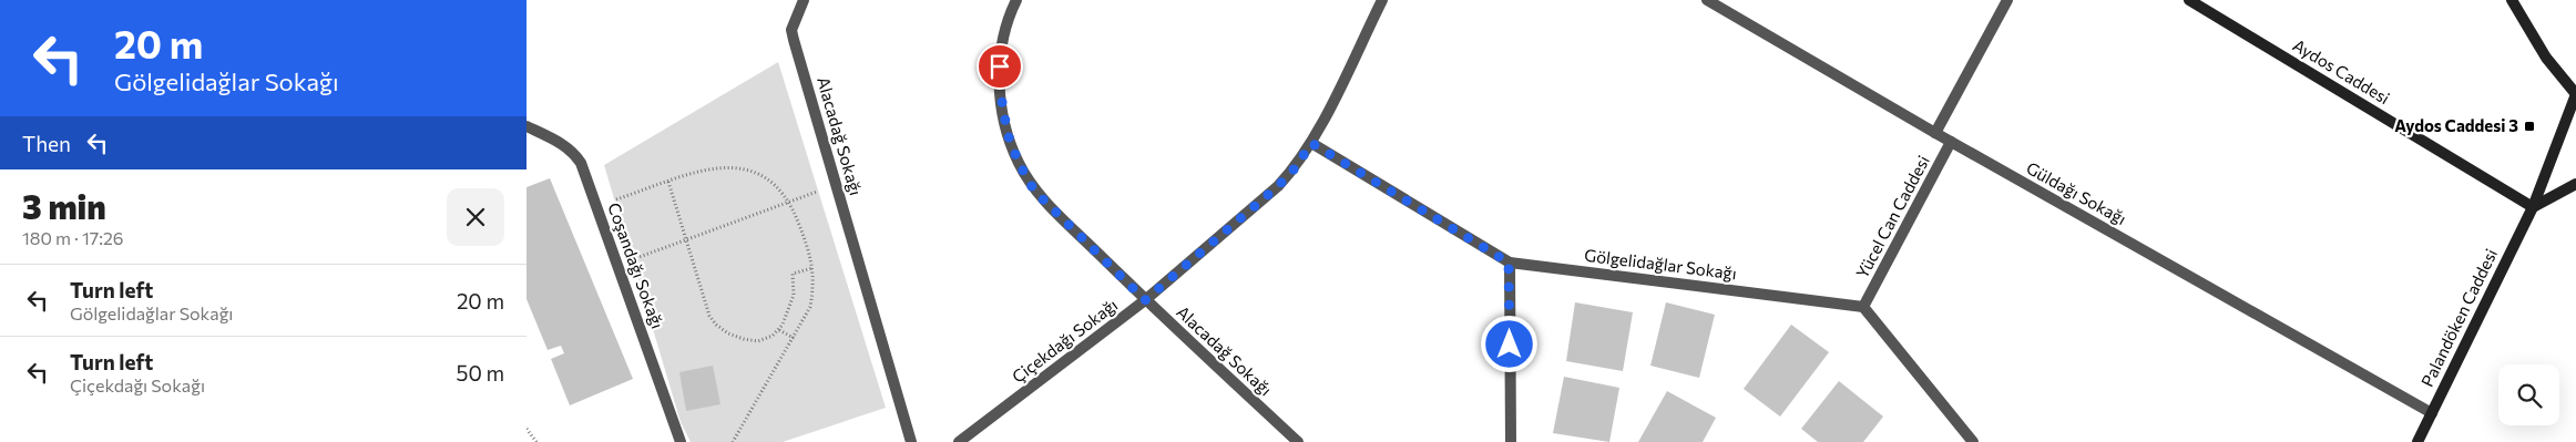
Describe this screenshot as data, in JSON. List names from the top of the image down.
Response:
{
  "streets": {
    "street": [
      "Aydos Caddesi",
      "Alacadağ Sokağı",
      "Güldağı Sokağı",
      "Yücel Can Caddesi",
      "Gölgelidağlar Sokağı",
      "Coşandağı Sokağı",
      "Palandöken Caddesi",
      "Çiçekdağı Sokağı"
    ]
  },
  "crossings": [
    ["Aydos Caddesi", "Palandöken Caddesi"],
    ["Alacadağ Sokağı", "Çiçekdağı Sokağı"],
    ["Güldağı Sokağı", "Yücel Can Caddesi"],
    ["Güldağı Sokağı", "Palandöken Caddesi"],
    ["Yücel Can Caddesi", "Gölgelidağlar Sokağı"],
    ["Gölgelidağlar Sokağı", "Çiçekdağı Sokağı"]
  ],
  "places": {
    "transit": ["Aydos Caddesi 3"]
  },
  "page": {
    "turn": ["20 m", "Gölgelidağlar Sokağı"],
    "then": "Then",
    "heading": ["3 min", "180 m · 17:26"],
    "list": [
      {
        "name": "Turn left",
        "note": "Gölgelidağlar Sokağı",
        "value": "20 m"
      },
      {
        "name": "Turn left",
        "note": "Çiçekdağı Sokağı",
        "value": "50 m"
      }
    ]
  }
}
